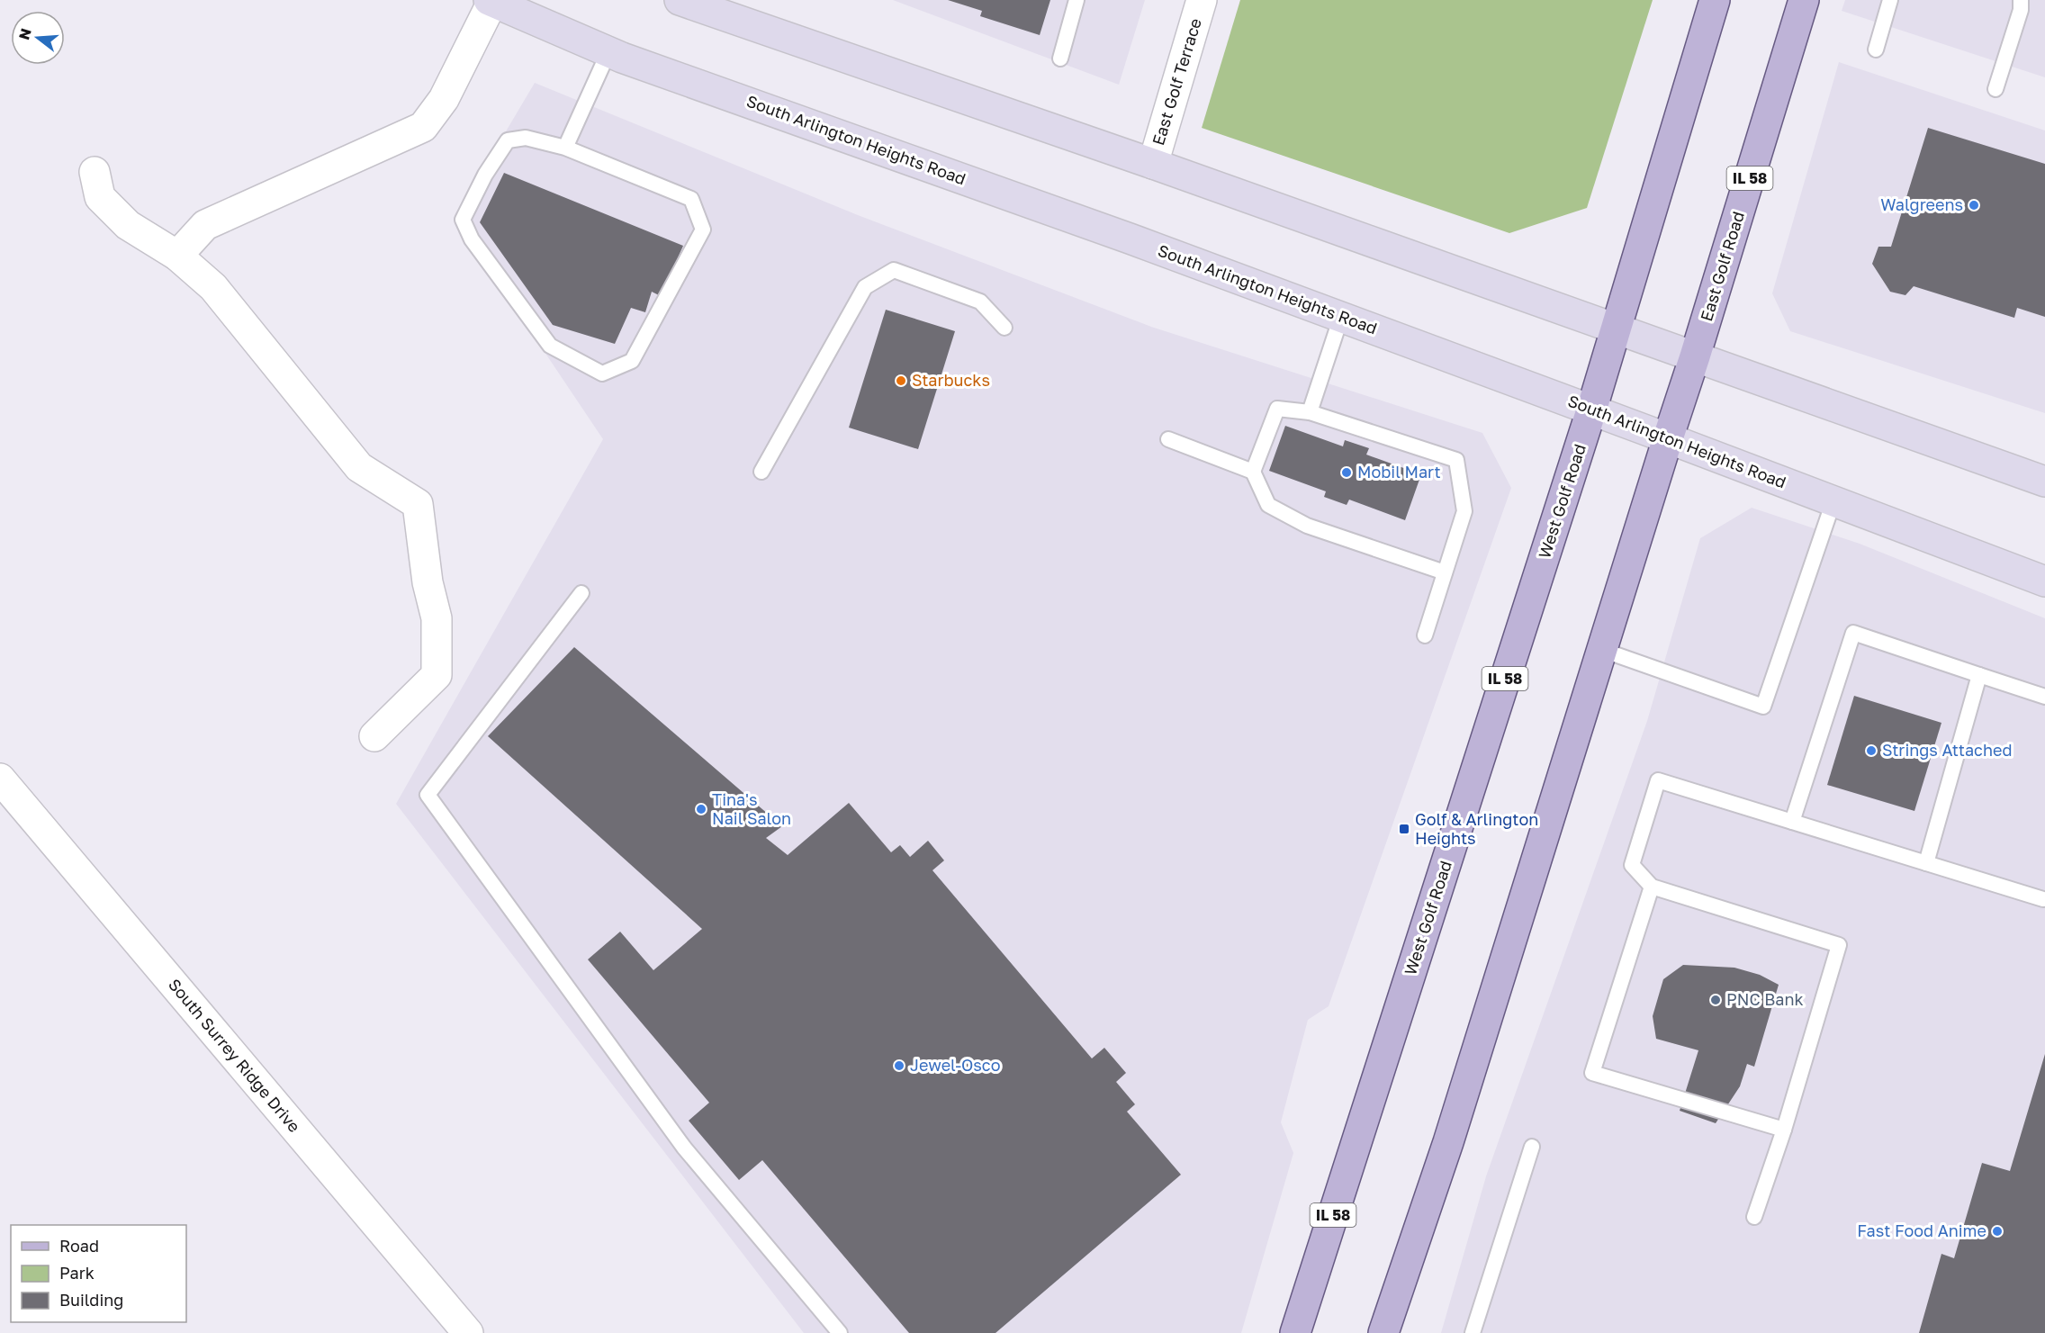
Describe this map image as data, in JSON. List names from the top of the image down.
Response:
{
  "streets": {
    "main road": [
      "South Arlington Heights Road",
      "IL 58",
      "East Golf Road",
      "West Golf Road"
    ],
    "street": ["East Golf Terrace", "South Surrey Ridge Drive"]
  },
  "crossings": [
    ["South Arlington Heights Road", "IL 58"],
    ["South Arlington Heights Road", "East Golf Road"],
    ["South Arlington Heights Road", "West Golf Road"],
    ["IL 58", "East Golf Road"],
    ["IL 58", "West Golf Road"]
  ],
  "places": {
    "other": [
      "Walgreens",
      "Starbucks",
      "Mobil Mart",
      "Strings Attached",
      "Tina's Nail Salon",
      "PNC Bank",
      "Jewel-Osco",
      "Fast Food Anime"
    ],
    "transit": ["Golf & Arlington Heights"]
  },
  "legend": ["Road", "Park", "Building"],
  "north": "left"
}
